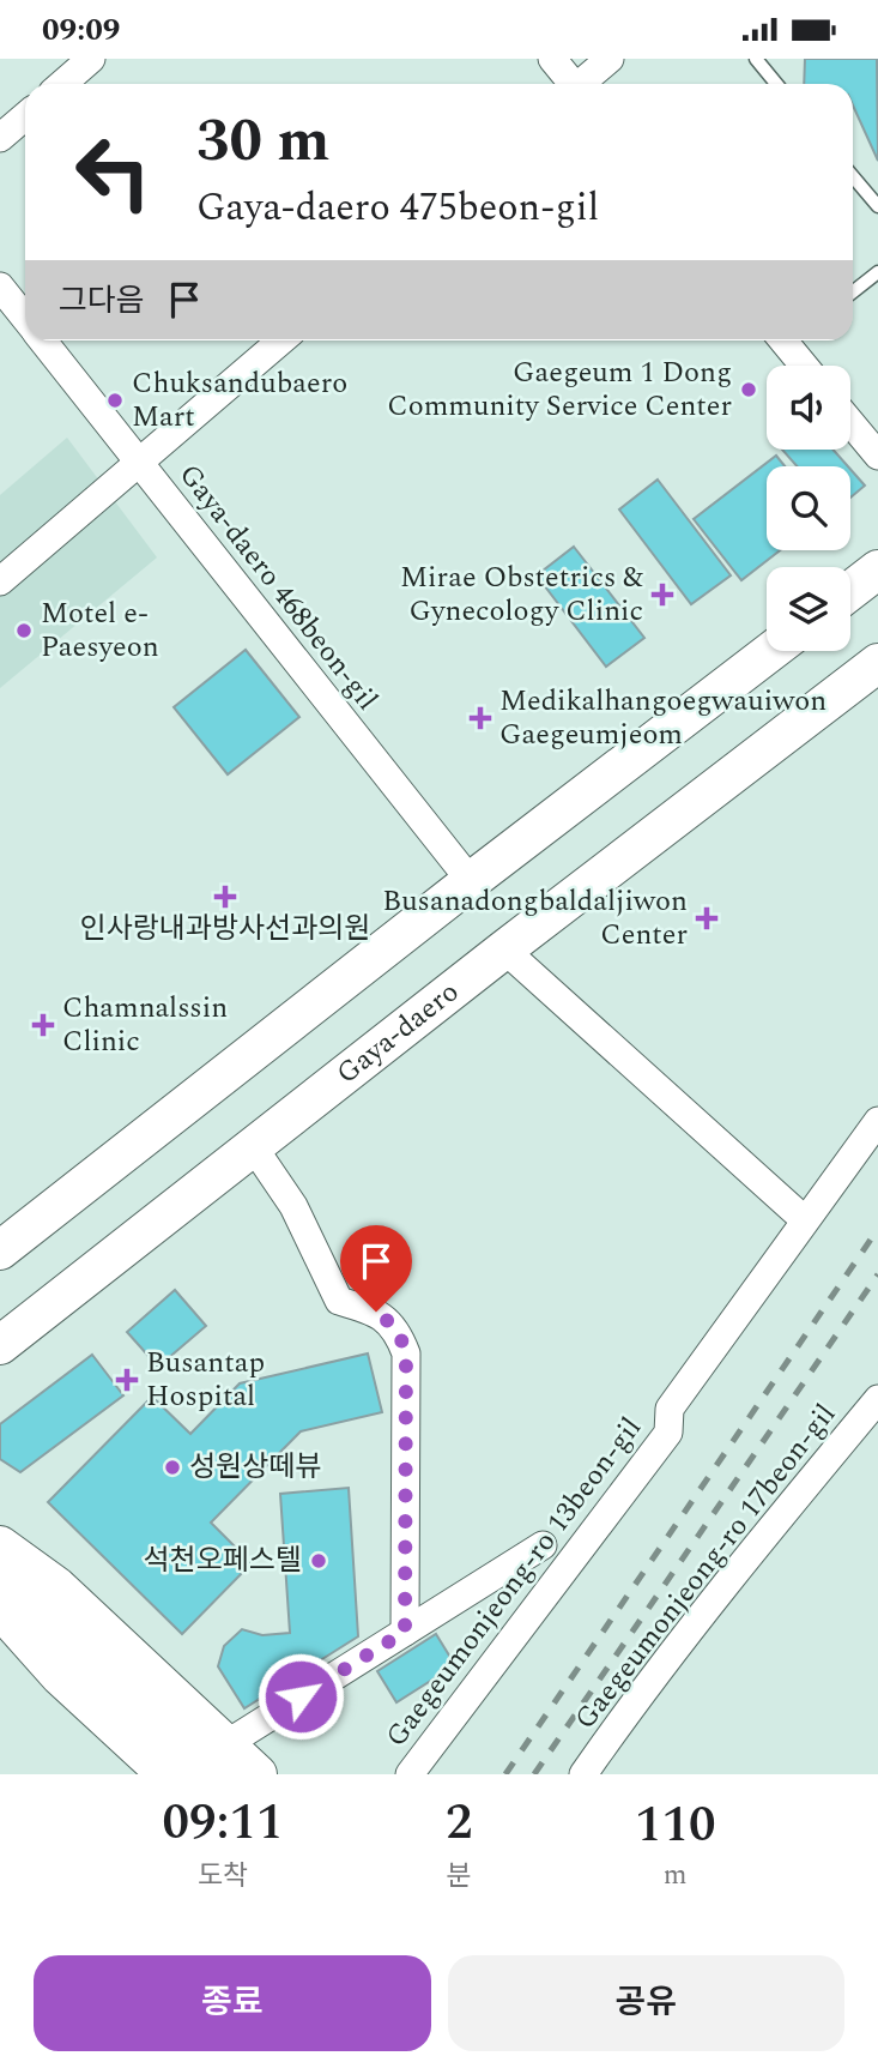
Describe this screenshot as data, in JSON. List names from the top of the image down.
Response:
{
  "streets": {
    "main road": ["Gaya-daero"],
    "street": ["Gaya-daero 468beon-gil", "Gaegeumonjeong-ro 17beon-gil", "Gaegeumonjeong-ro 13beon-gil"]
  },
  "places": {
    "other": [
      "Gaegeum 1 Dong Community Service Center",
      "Chuksandubaero Mart",
      "Motel e- Paesyeon",
      "성원상떼뷰",
      "석천오페스텔"
    ],
    "health": [
      "Mirae Obstetrics & Gynecology Clinic",
      "Medikalhangoegwauiwon Gaegeumjeom",
      "인사랑내과방사선과의원",
      "Busanadongbaldaljiwon Center",
      "Chamnalssin Clinic",
      "Busantap Hospital"
    ]
  },
  "page": {
    "status": "09:09",
    "turn": ["30 m", "Gaya-daero 475beon-gil"],
    "then": "그다음",
    "eta": [
      "09:11",
      "도착",
      "2",
      "분",
      "110",
      "m"
    ],
    "buttons": ["종료", "공유"]
  }
}
